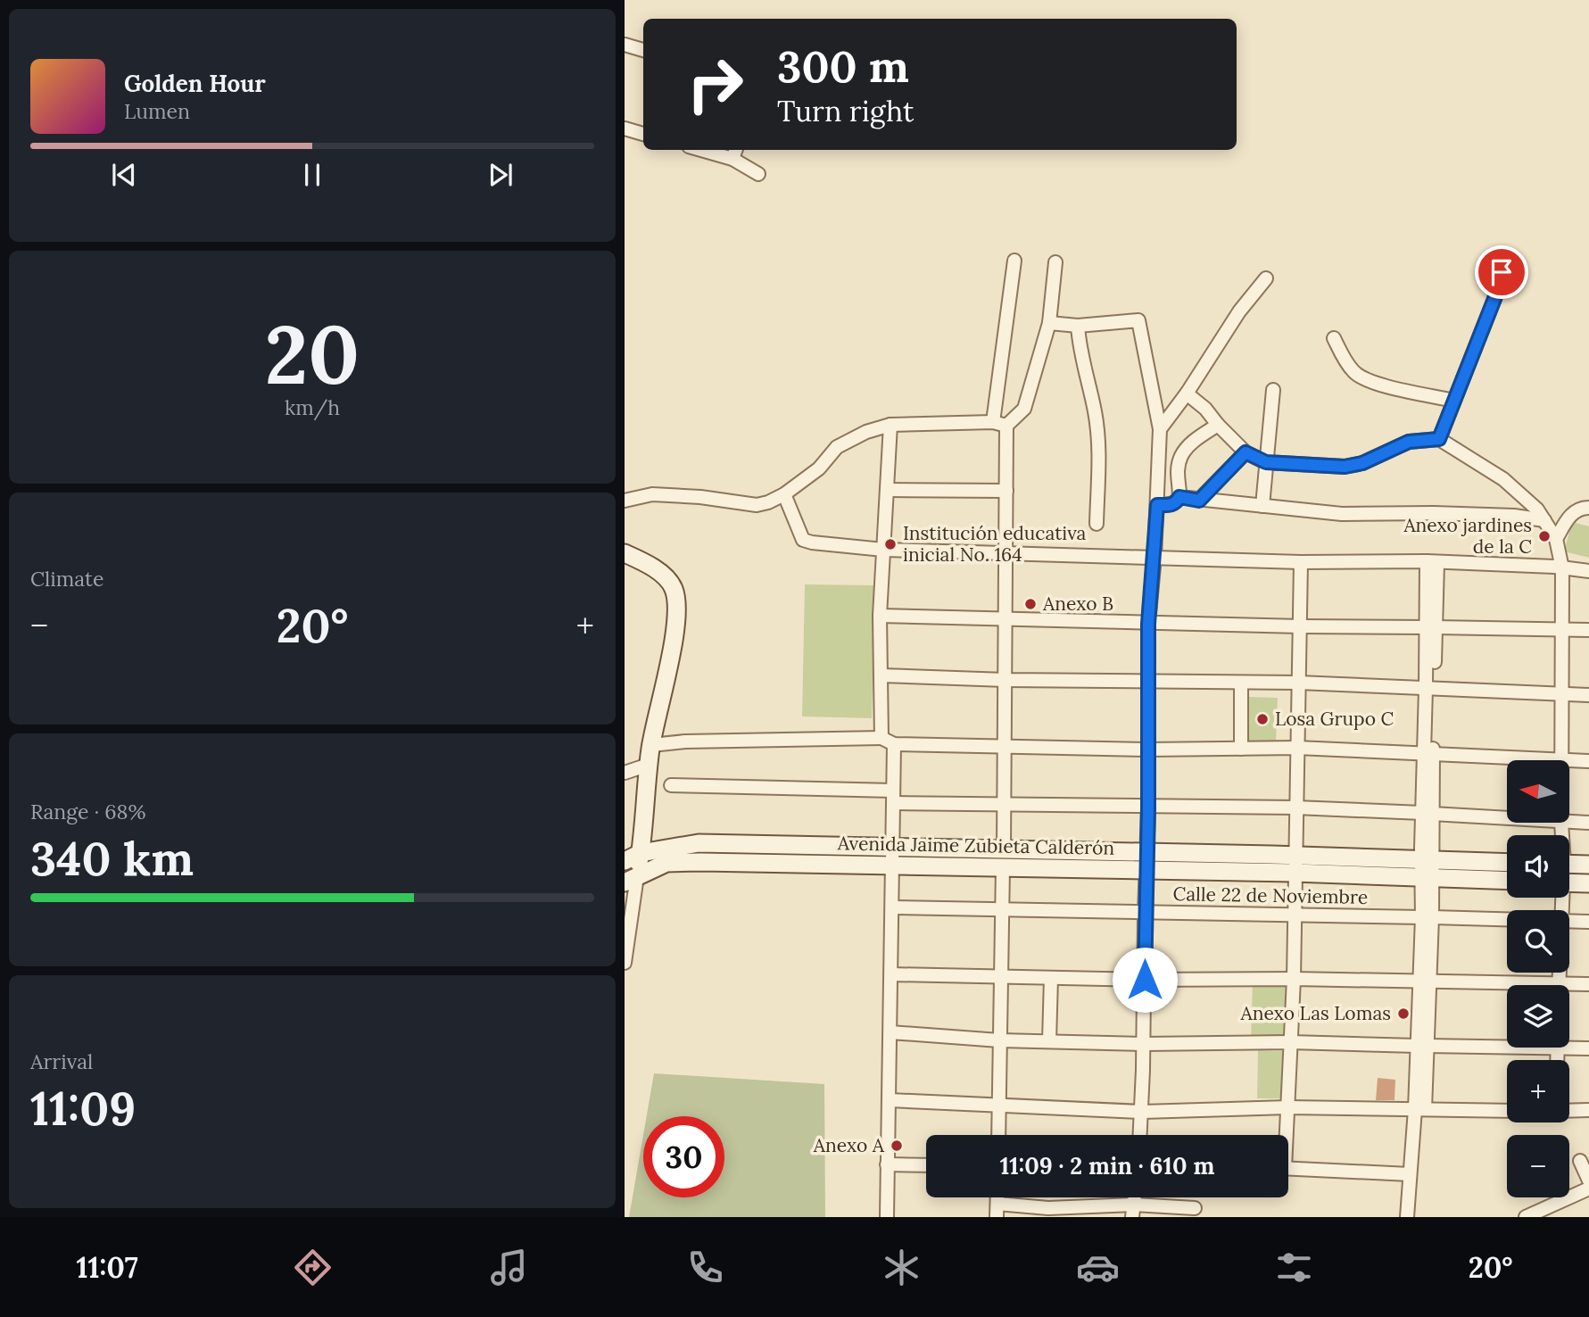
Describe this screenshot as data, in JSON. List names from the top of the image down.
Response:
{
  "streets": {
    "street": ["Avenida Jaime Zubieta Calderón", "Calle 22 de Noviembre"]
  },
  "places": [
    "Anexo jardines de la C",
    "Institución educativa inicial No. 164",
    "Anexo B",
    "Losa Grupo C",
    "Anexo Las Lomas",
    "Anexo A"
  ],
  "north": "left",
  "page": {
    "turn": ["300 m", "Turn right"],
    "song": ["Golden Hour", "Lumen"],
    "tile": [
      ["20", "km/h"],
      "Climate",
      ["Range · 68%", "340 km"],
      ["Arrival", "11:09"]
    ],
    "heat": ["−", "20°", "+"],
    "map_buttons": ["+", "−"],
    "limit": "30",
    "trip": "11:09 · 2 min · 610 m",
    "tabs": ["11:07", "20°"]
  }
}
